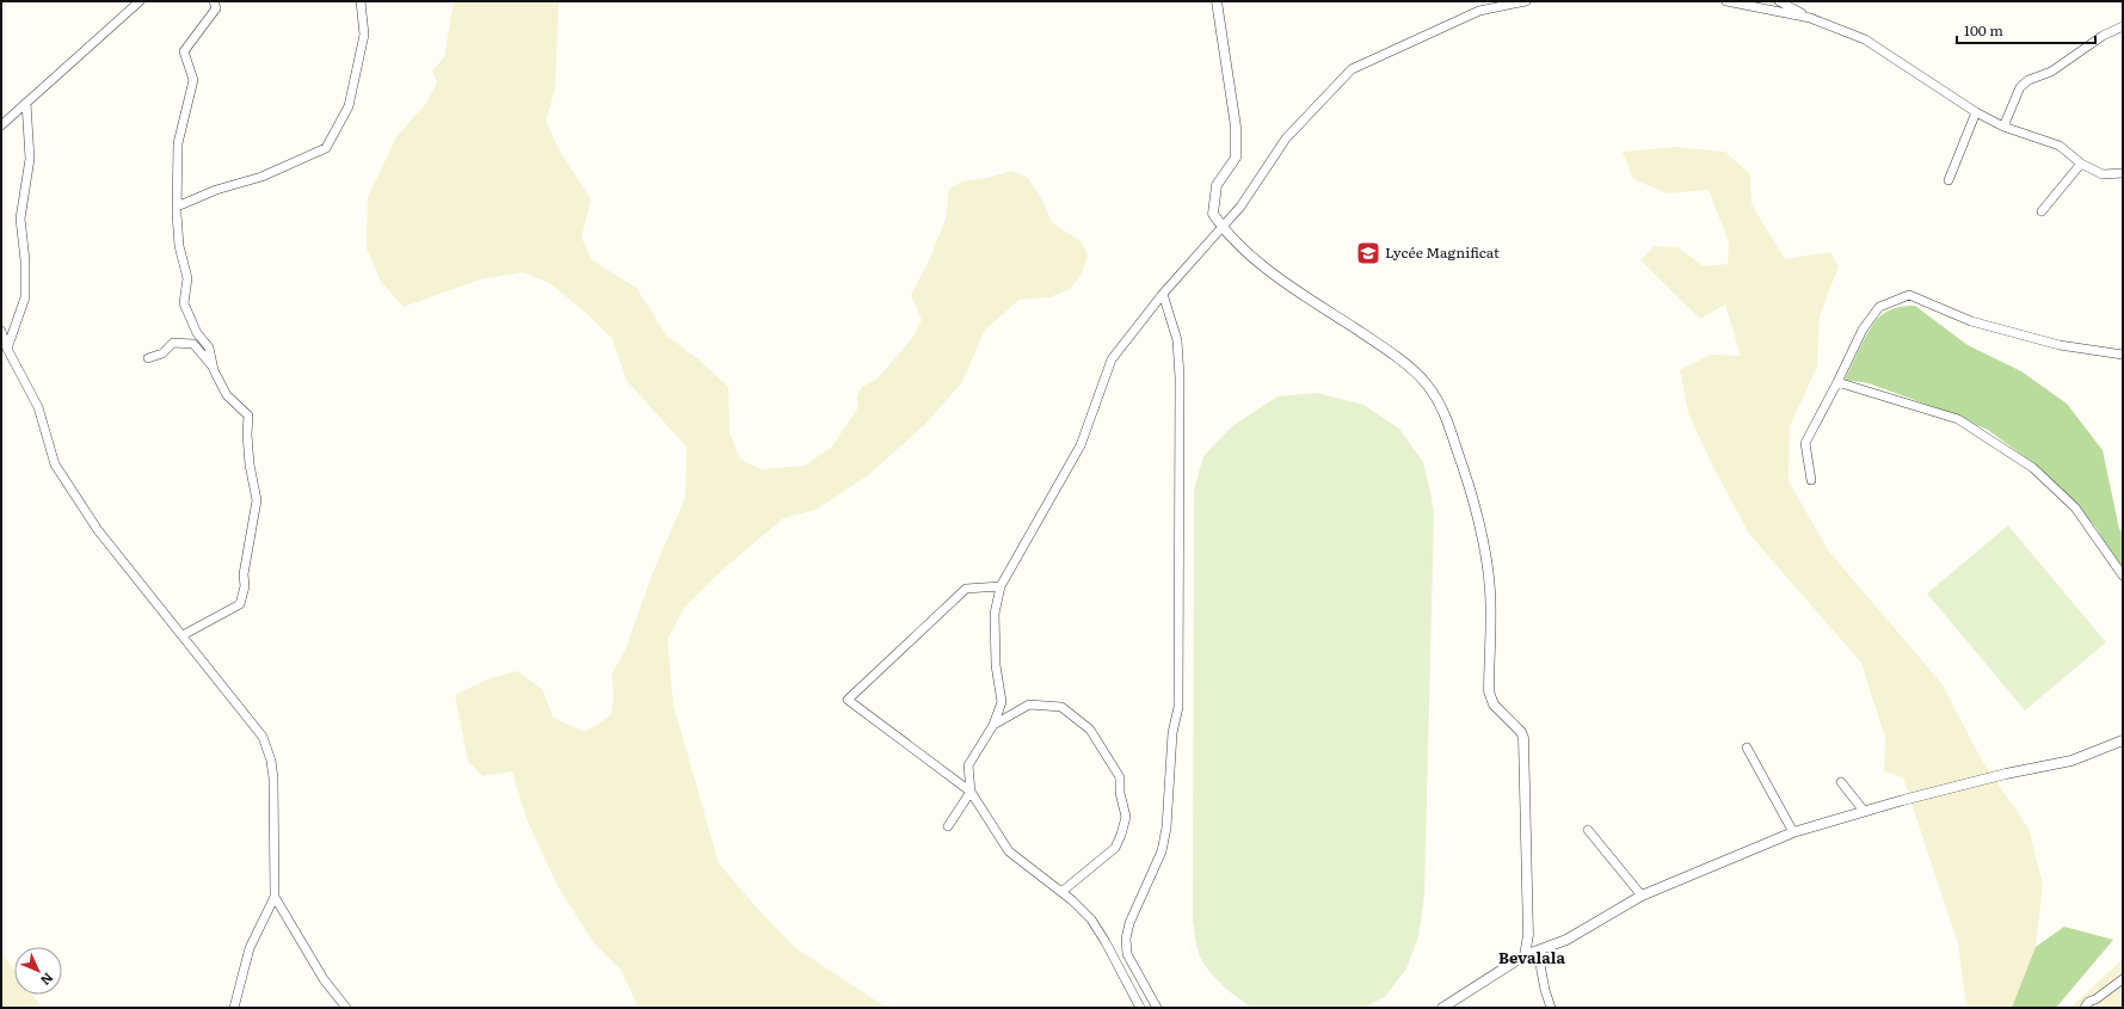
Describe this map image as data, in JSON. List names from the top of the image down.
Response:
{
  "districts": ["Bevalala"],
  "places": {
    "school or university": ["Lycée Magnificat"]
  },
  "scale_bar": "100 m",
  "north": "bottom right"
}
